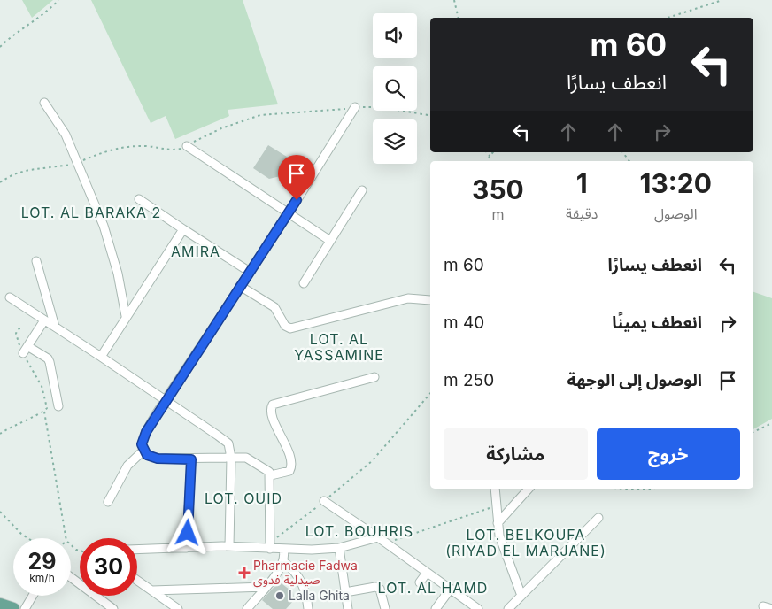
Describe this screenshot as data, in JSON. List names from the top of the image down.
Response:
{
  "districts": [
    "LOT. AL BARAKA 2",
    "AMIRA",
    "LOT. AL YASSAMINE",
    "LOT. OUID",
    "LOT. BOUHRIS",
    "LOT. BELKOUFA (RIYAD EL MARJANE)",
    "LOT. AL HAMD"
  ],
  "places": {
    "health": ["Pharmacie Fadwa صيدلية فدوى"],
    "other": ["Lalla Ghita"]
  },
  "page": {
    "turn": ["60 m", "انعطف يسارًا"],
    "eta": [
      "13:20",
      "الوصول",
      "1",
      "دقيقة",
      "350",
      "m"
    ],
    "list": [
      {
        "name": "انعطف يسارًا",
        "value": "60 m"
      },
      {
        "name": "انعطف يمينًا",
        "value": "40 m"
      },
      {
        "name": "الوصول إلى الوجهة",
        "value": "250 m"
      }
    ],
    "buttons": ["خروج", "مشاركة"],
    "speed": "29 km/h",
    "limit": "30"
  }
}
